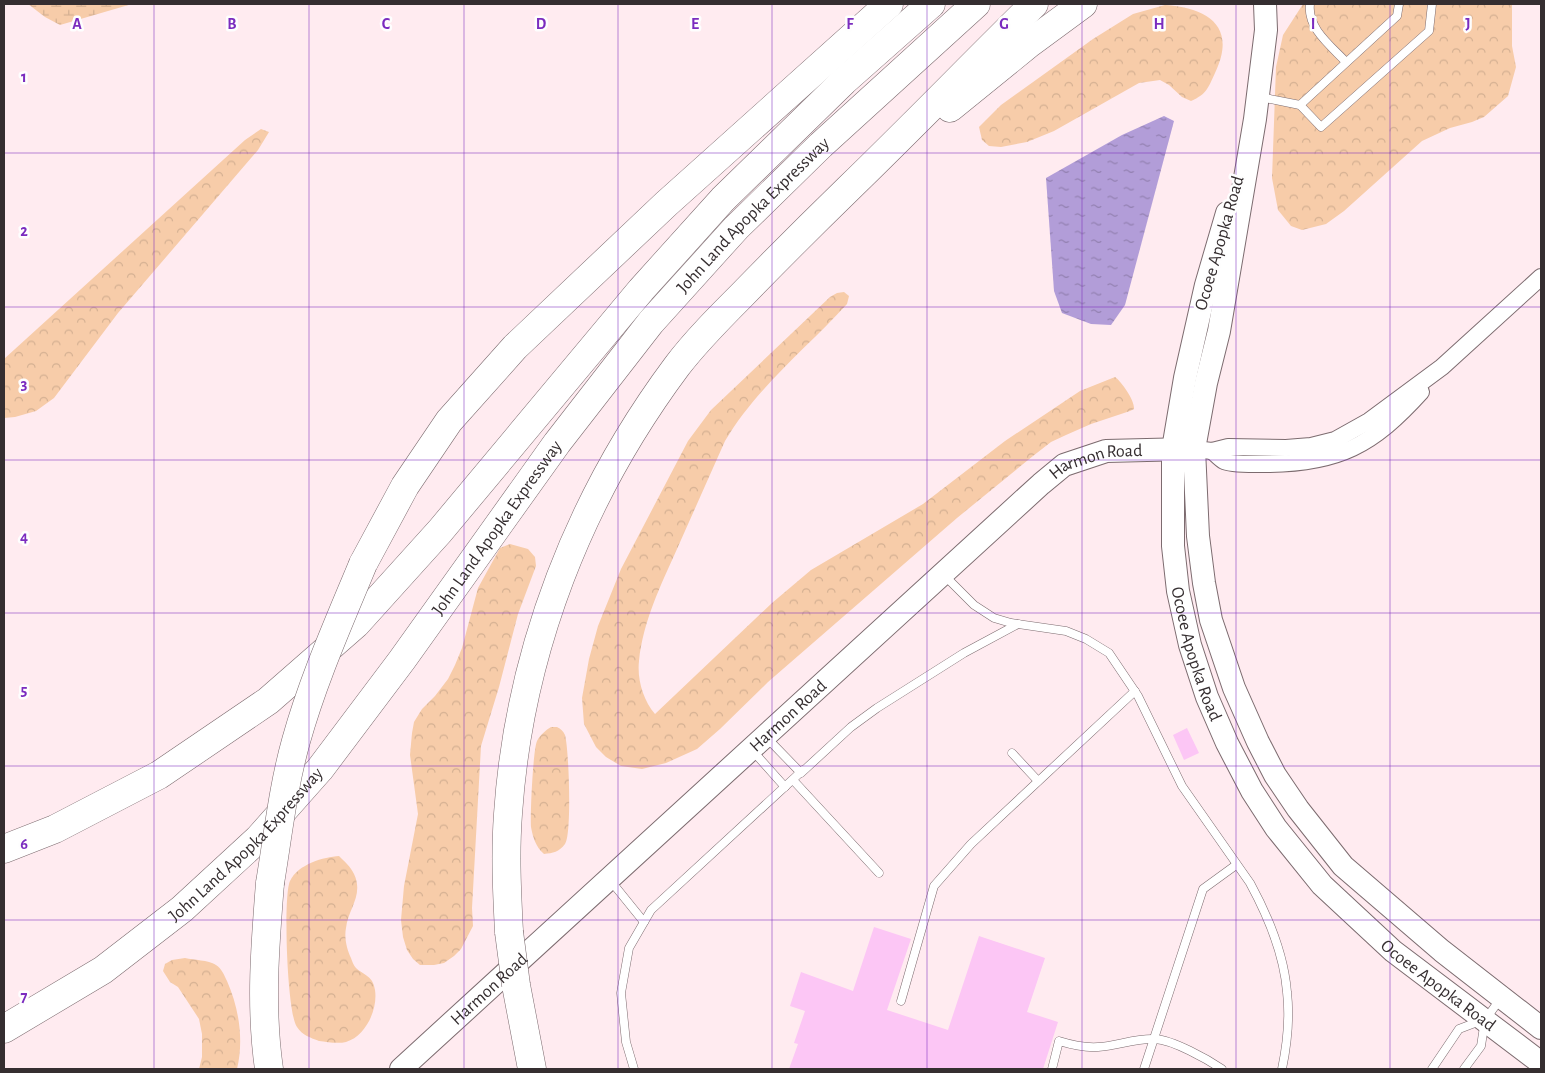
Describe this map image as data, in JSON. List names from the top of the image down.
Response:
{
  "streets": {
    "highway": ["John Land Apopka Expressway"],
    "main road": ["Ocoee Apopka Road", "Harmon Road"]
  },
  "crossings": [
    ["Ocoee Apopka Road", "Harmon Road"]
  ],
  "grid": {
    "columns": [
      "A",
      "B",
      "C",
      "D",
      "E",
      "F",
      "G",
      "H",
      "I",
      "J"
    ],
    "rows": [
      "1",
      "2",
      "3",
      "4",
      "5",
      "6",
      "7"
    ]
  }
}
